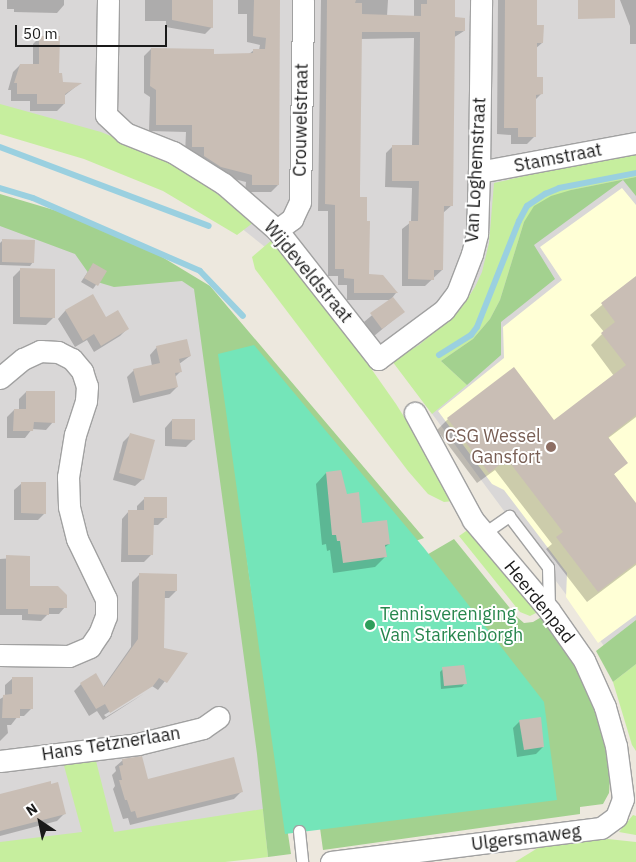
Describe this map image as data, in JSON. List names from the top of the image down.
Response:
{
  "streets": {
    "street": [
      "Crouwelstraat",
      "Stamstraat",
      "Van Loghemstraat",
      "Wijdeveldstraat",
      "Heerdenpad",
      "Hans Tetznerlaan",
      "Ulgersmaweg"
    ]
  },
  "crossings": [
    ["Crouwelstraat", "Wijdeveldstraat"],
    ["Stamstraat", "Van Loghemstraat"],
    ["Van Loghemstraat", "Wijdeveldstraat"],
    ["Heerdenpad", "Ulgersmaweg"]
  ],
  "places": ["CSG Wessel Gansfort", "Tennisvereniging Van Starkenborgh"],
  "scale_bar": "50 m",
  "north": "top left"
}
